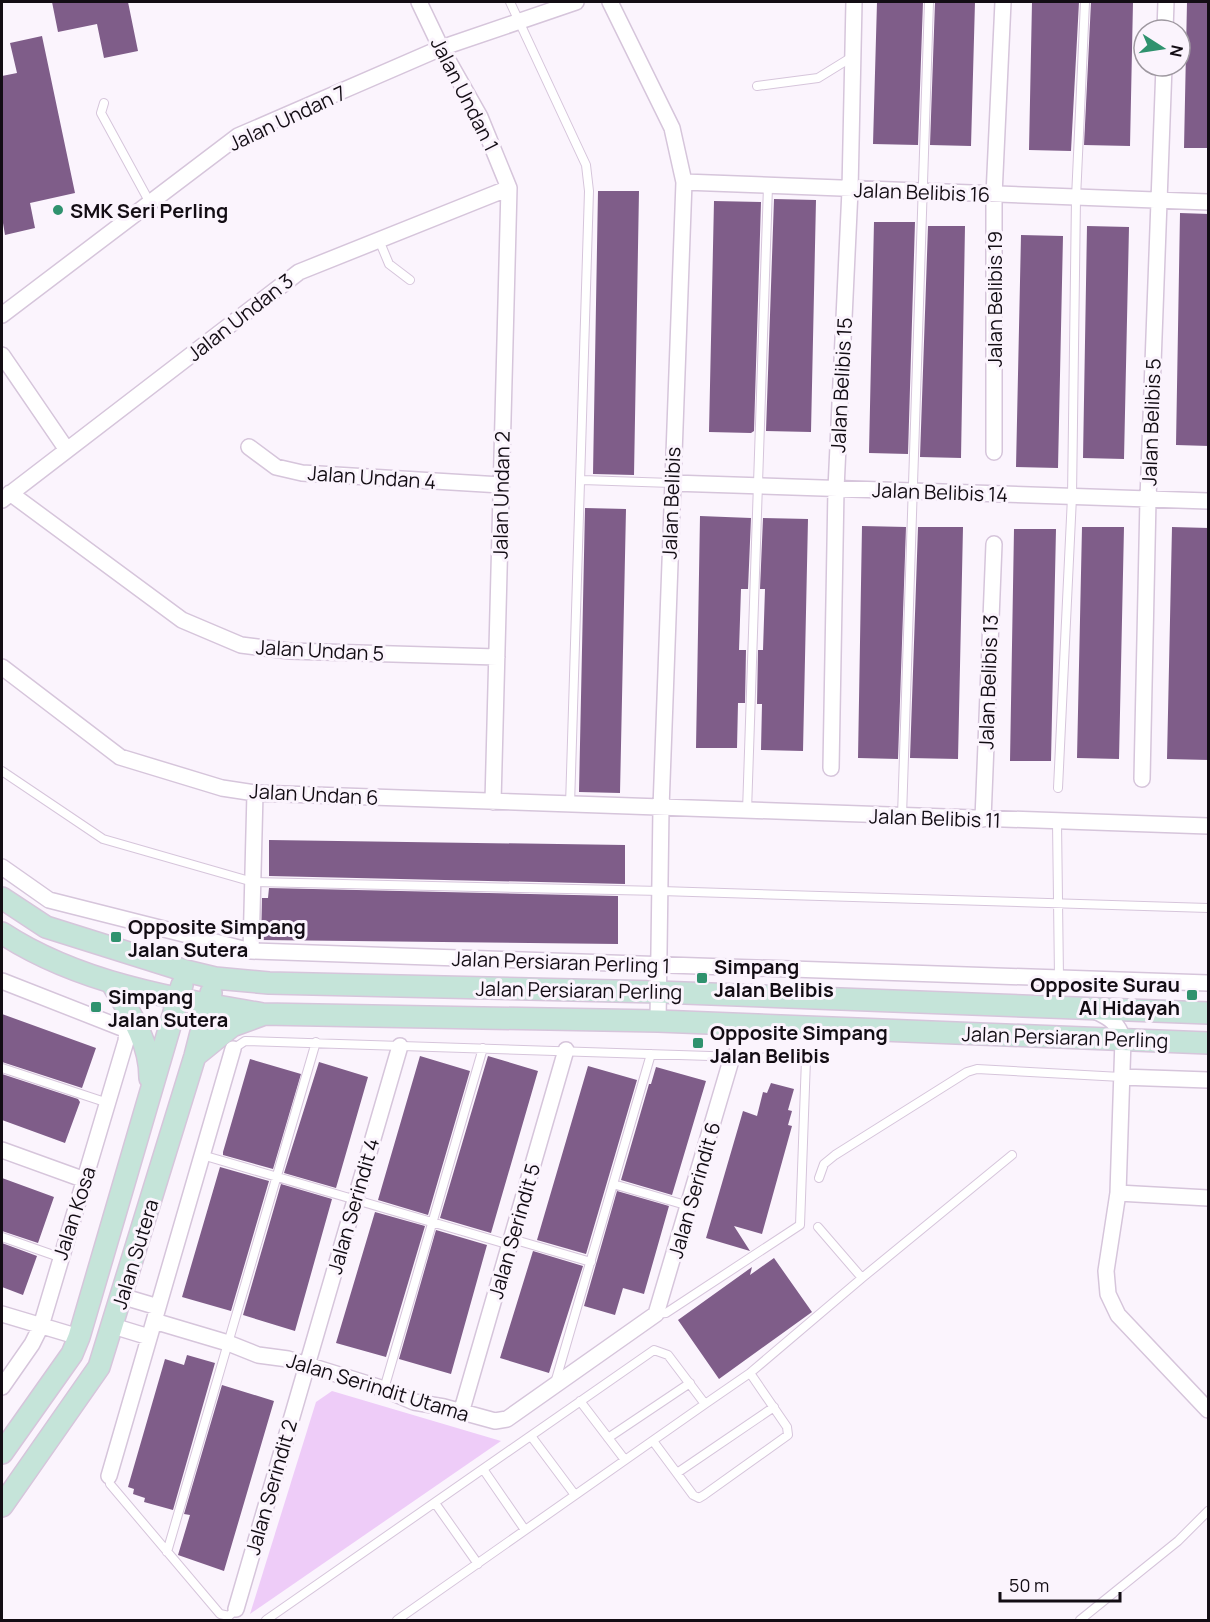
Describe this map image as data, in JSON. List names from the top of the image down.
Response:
{
  "streets": {
    "main road": ["Jalan Persiaran Perling", "Jalan Sutera"],
    "street": [
      "Jalan Undan 1",
      "Jalan Undan 7",
      "Jalan Belibis 16",
      "Jalan Belibis 19",
      "Jalan Undan 3",
      "Jalan Belibis 15",
      "Jalan Belibis 5",
      "Jalan Undan 4",
      "Jalan Belibis 14",
      "Jalan Undan 2",
      "Jalan Belibis",
      "Jalan Undan 5",
      "Jalan Belibis 13",
      "Jalan Undan 6",
      "Jalan Belibis 11",
      "Jalan Persiaran Perling 1",
      "Jalan Serindit 6",
      "Jalan Serindit 4",
      "Jalan Kosa",
      "Jalan Serindit 5",
      "Jalan Serindit Utama",
      "Jalan Serindit 2"
    ]
  },
  "crossings": [
    ["Jalan Undan 1", "Jalan Undan 7"],
    ["Jalan Undan 1", "Jalan Undan 3"],
    ["Jalan Undan 1", "Jalan Undan 2"],
    ["Jalan Belibis 16", "Jalan Belibis 19"],
    ["Jalan Belibis 16", "Jalan Belibis 15"],
    ["Jalan Belibis 16", "Jalan Belibis 5"],
    ["Jalan Belibis 16", "Jalan Belibis"],
    ["Jalan Undan 3", "Jalan Undan 2"],
    ["Jalan Undan 3", "Jalan Undan 5"],
    ["Jalan Belibis 15", "Jalan Belibis 14"],
    ["Jalan Belibis 5", "Jalan Belibis 14"],
    ["Jalan Undan 4", "Jalan Undan 2"],
    ["Jalan Belibis 14", "Jalan Belibis"],
    ["Jalan Undan 2", "Jalan Undan 5"],
    ["Jalan Undan 2", "Jalan Undan 6"],
    ["Jalan Belibis", "Jalan Undan 6"],
    ["Jalan Belibis", "Jalan Belibis 11"],
    ["Jalan Belibis", "Jalan Persiaran Perling 1"],
    ["Jalan Belibis", "Jalan Persiaran Perling"],
    ["Jalan Belibis 13", "Jalan Belibis 11"],
    ["Jalan Undan 6", "Jalan Belibis 11"],
    ["Jalan Persiaran Perling", "Jalan Sutera"],
    ["Jalan Serindit 6", "Jalan Serindit Utama"],
    ["Jalan Serindit 4", "Jalan Serindit Utama"],
    ["Jalan Serindit 4", "Jalan Serindit 2"],
    ["Jalan Serindit 5", "Jalan Serindit Utama"],
    ["Jalan Sutera", "Jalan Serindit Utama"],
    ["Jalan Serindit Utama", "Jalan Serindit 2"]
  ],
  "places": {
    "other": ["SMK Seri Perling"],
    "transit": [
      "Opposite Simpang Jalan Sutera",
      "Simpang Jalan Belibis",
      "Opposite Surau Al Hidayah",
      "Simpang Jalan Sutera",
      "Opposite Simpang Jalan Belibis"
    ]
  },
  "scale_bar": "50 m",
  "north": "right"
}
